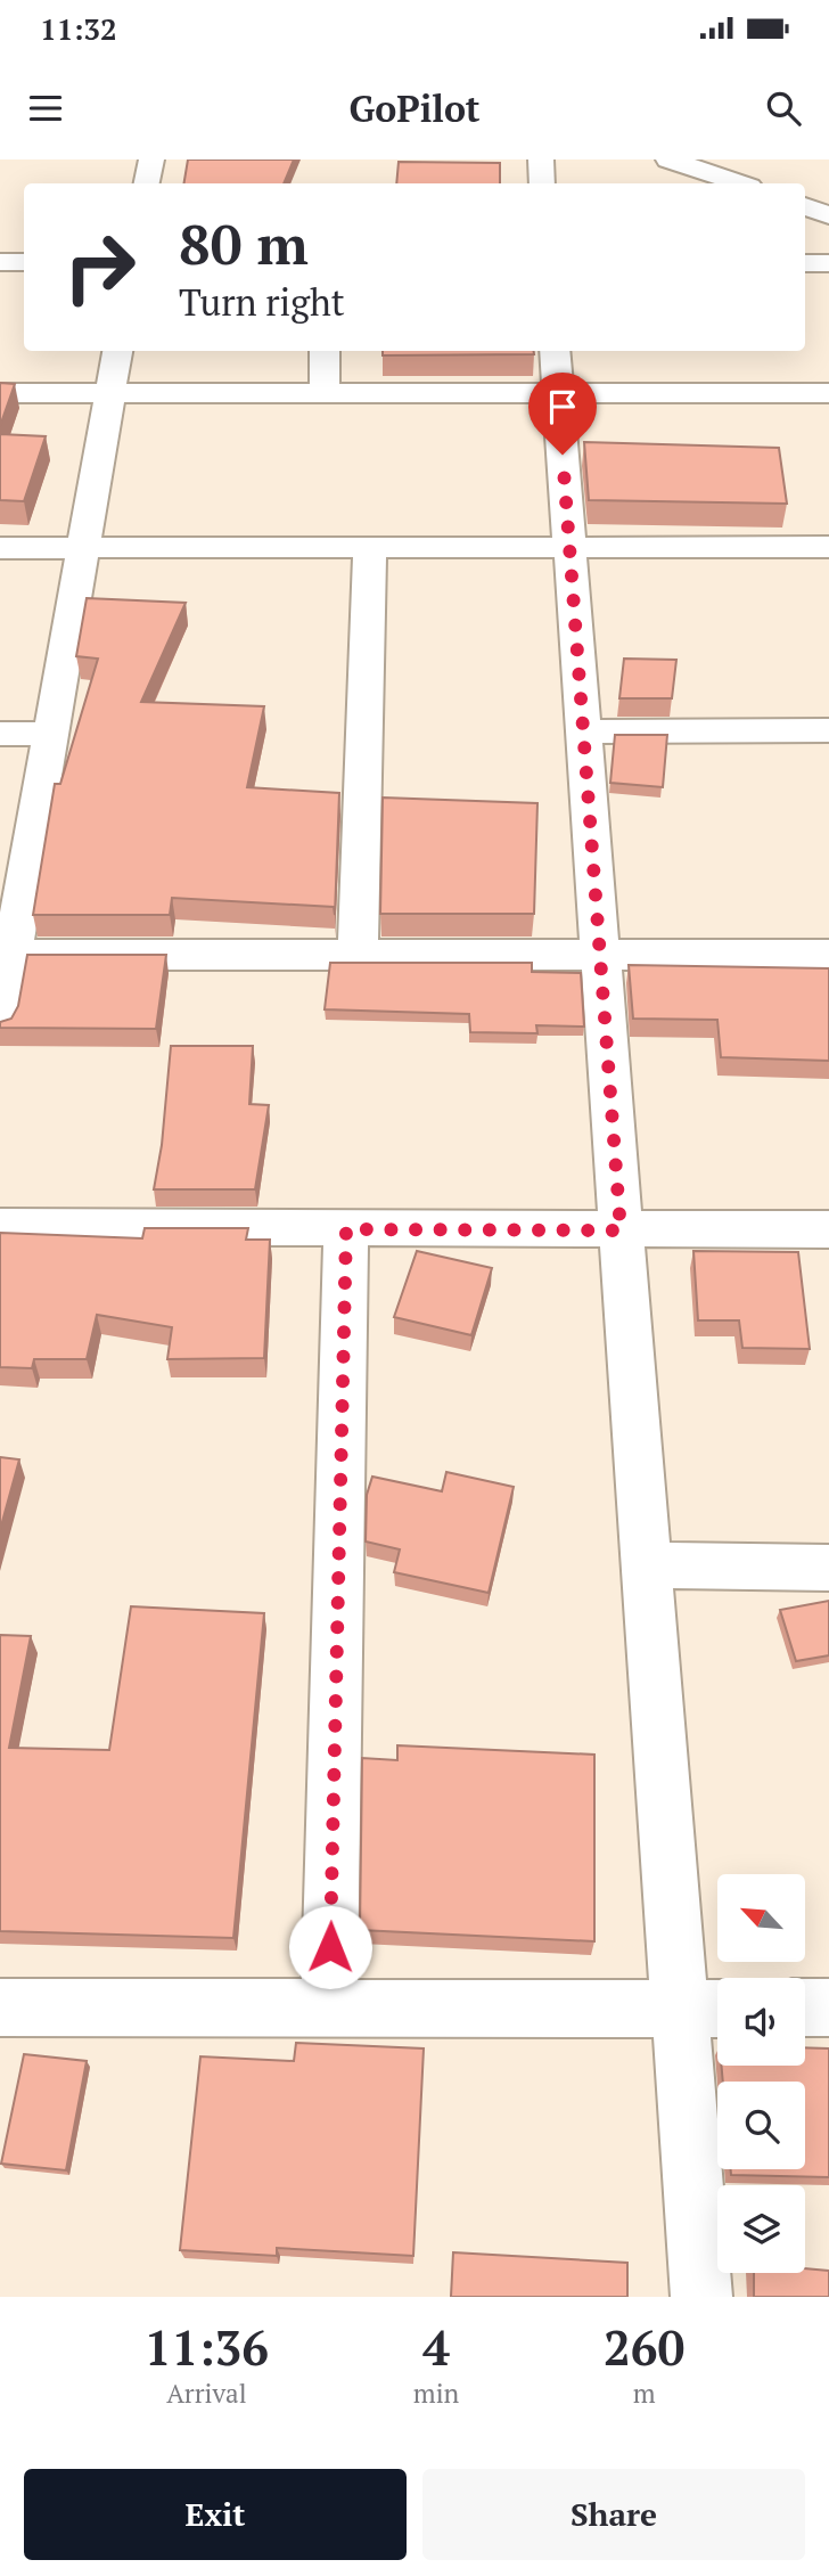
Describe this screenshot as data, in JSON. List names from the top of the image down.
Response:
{
  "north": "top left",
  "page": {
    "status": "11:32",
    "header": "GoPilot",
    "turn": ["80 m", "Turn right"],
    "eta": [
      "11:36",
      "Arrival",
      "4",
      "min",
      "260",
      "m"
    ],
    "buttons": ["Exit", "Share"]
  }
}
